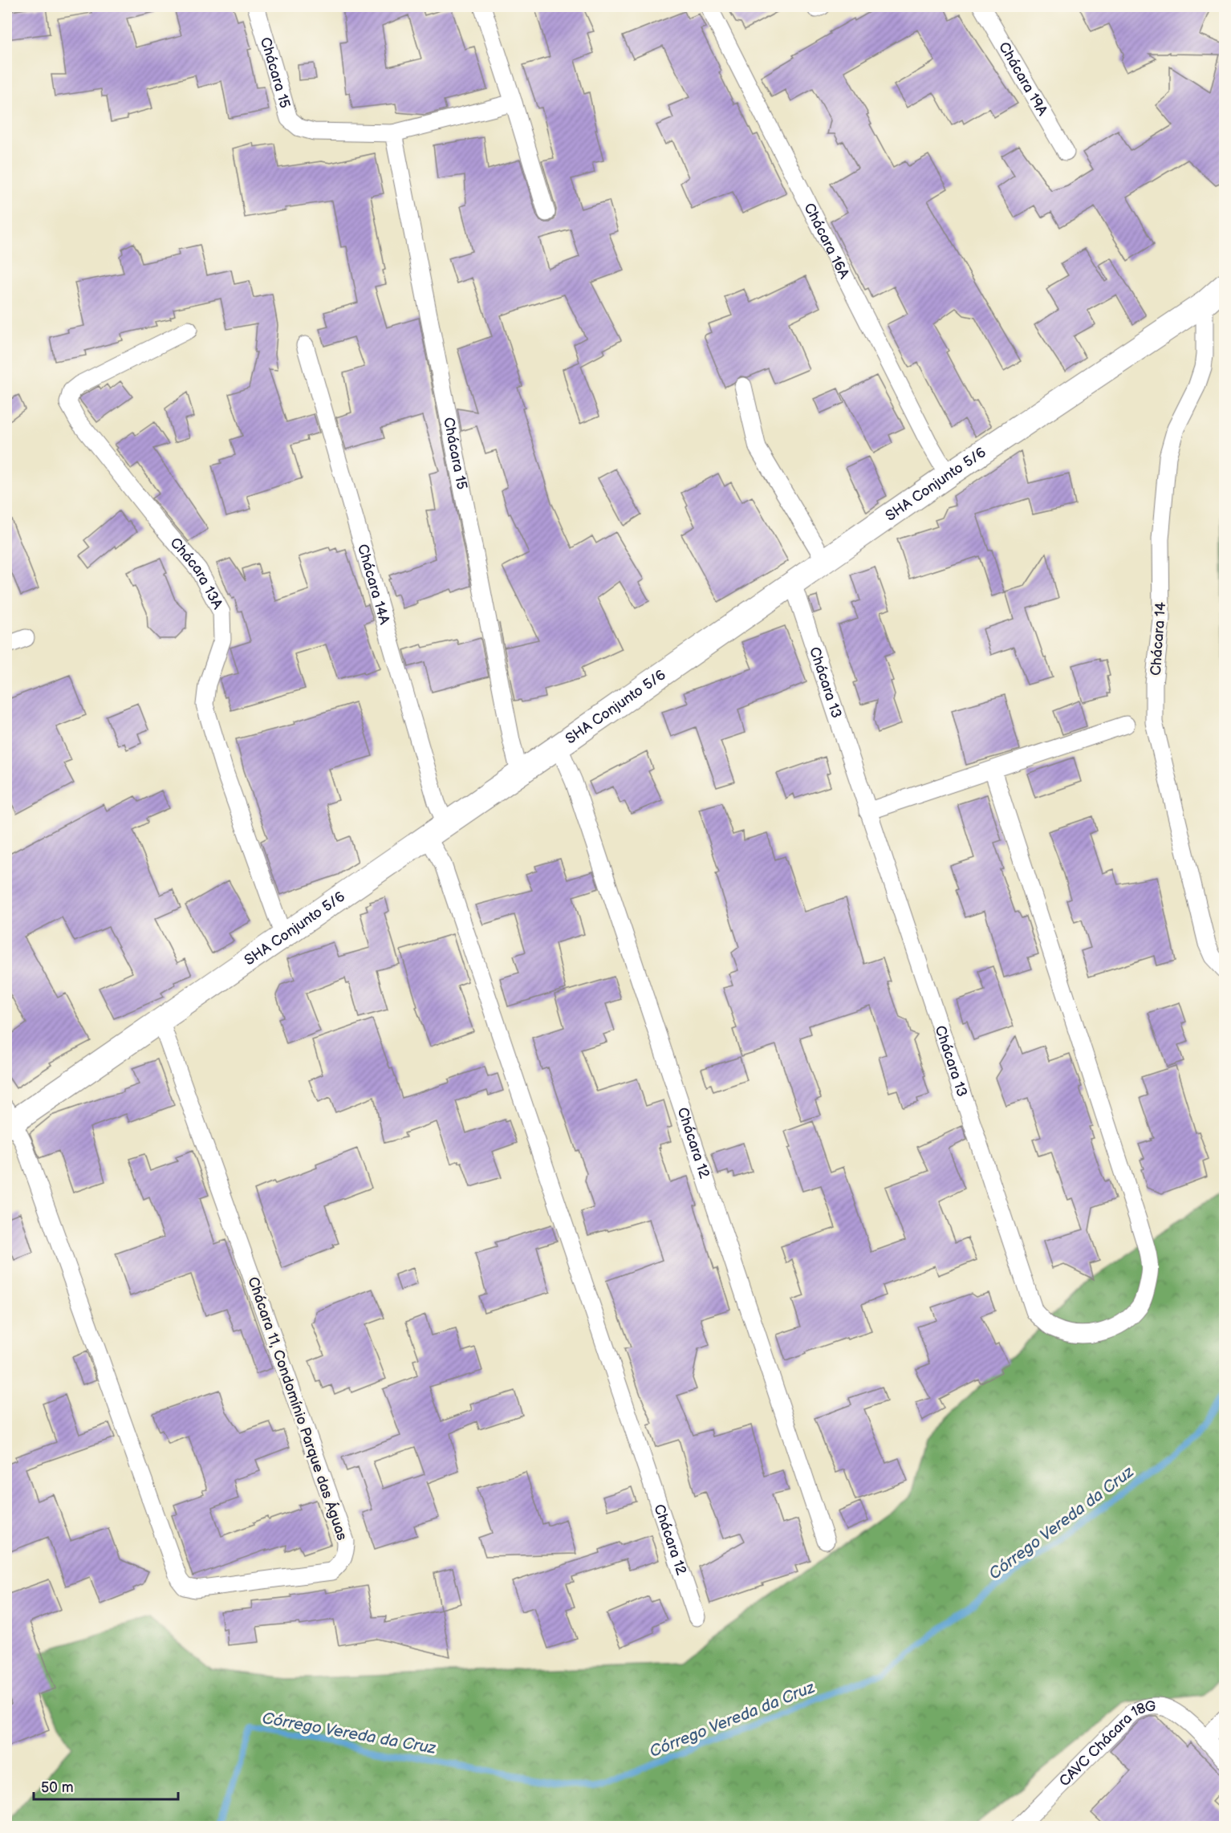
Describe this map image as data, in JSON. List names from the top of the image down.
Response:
{
  "streets": {
    "street": [
      "Chácara 15",
      "Chácara 19A",
      "Chácara 16A",
      "SHA Conjunto 5/6",
      "Chácara 13A",
      "Chácara 14A",
      "Chácara 14",
      "Chácara 13",
      "Chácara 12",
      "Chácara 11, Condomínio Parque das Águas",
      "CAVC Chácara 18G"
    ]
  },
  "crossings": [
    ["Chácara 15", "SHA Conjunto 5/6"],
    ["Chácara 16A", "SHA Conjunto 5/6"],
    ["SHA Conjunto 5/6", "Chácara 13A"],
    ["SHA Conjunto 5/6", "Chácara 14A"],
    ["SHA Conjunto 5/6", "Chácara 14"],
    ["SHA Conjunto 5/6", "Chácara 13"],
    ["SHA Conjunto 5/6", "Chácara 12"],
    ["SHA Conjunto 5/6", "Chácara 11, Condomínio Parque das Águas"],
    ["Chácara 14A", "Chácara 12"]
  ],
  "water": ["Córrego Vereda da Cruz"],
  "scale_bar": "50 m"
}
